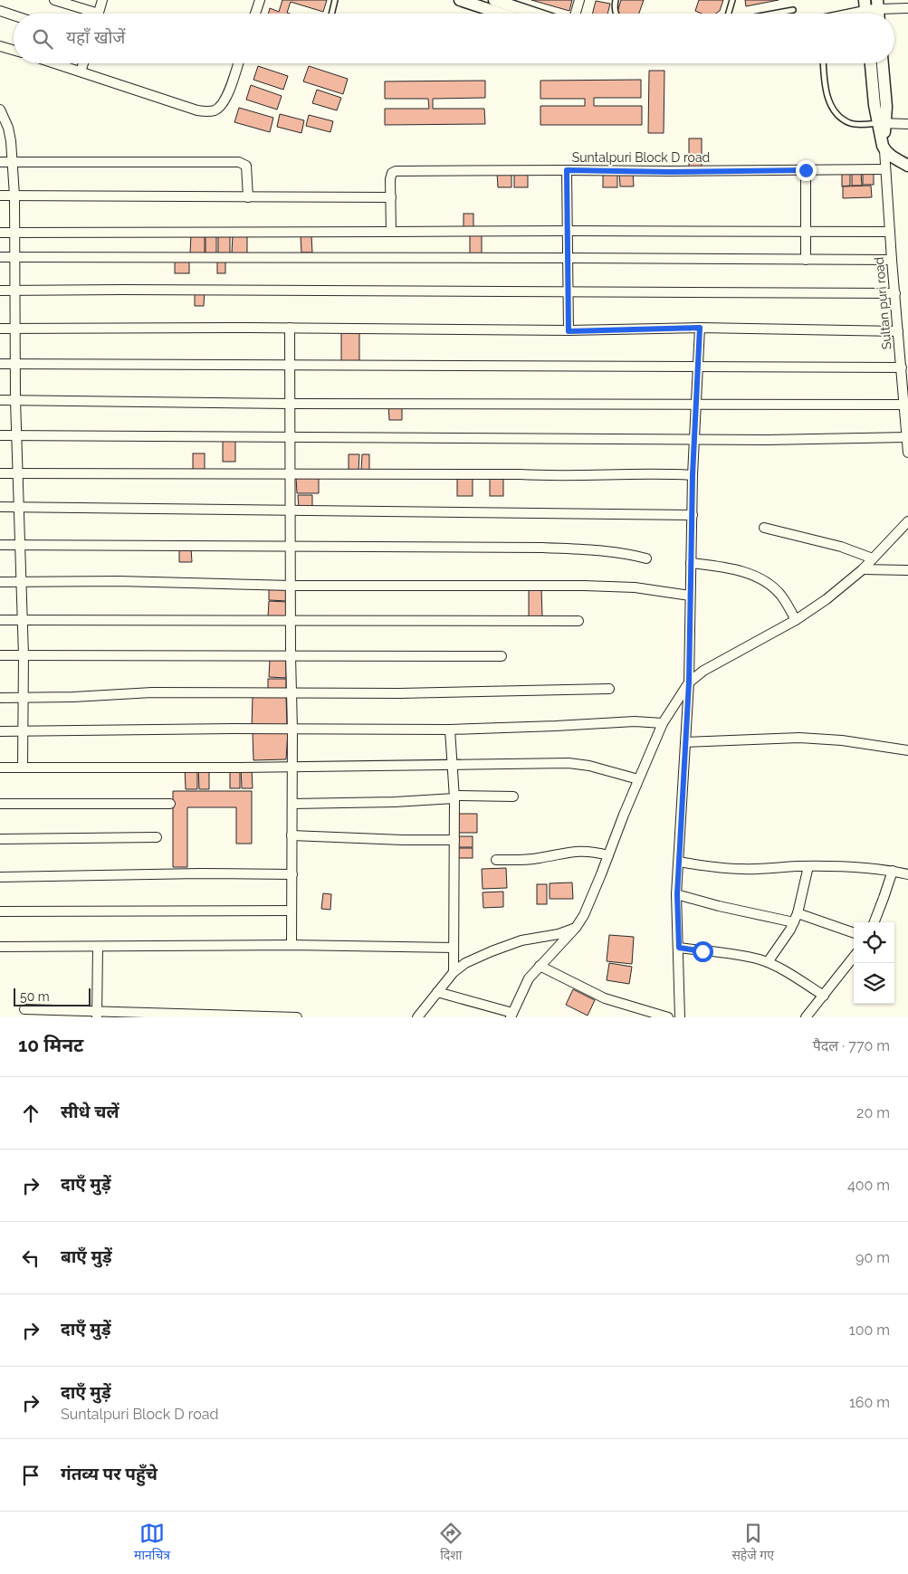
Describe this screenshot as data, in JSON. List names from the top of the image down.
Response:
{
  "streets": {
    "street": ["Suntalpuri Block D road", "Sultan puri road"]
  },
  "crossings": [
    ["Suntalpuri Block D road", "Sultan puri road"]
  ],
  "scale_bar": "50 m",
  "page": {
    "search": "यहाँ खोजें",
    "scale": "50 m",
    "heading": ["10 मिनट", "पैदल · 770 m"],
    "list": [
      ["सीधे चलें", "20 m"],
      ["दाएँ मुड़ें", "400 m"],
      ["बाएँ मुड़ें", "90 m"],
      ["दाएँ मुड़ें", "100 m"],
      ["दाएँ मुड़ें", "Suntalpuri Block D road", "160 m"],
      "गंतव्य पर पहुँचे"
    ],
    "nav": ["मानचित्र", "दिशा", "सहेजे गए"]
  }
}
